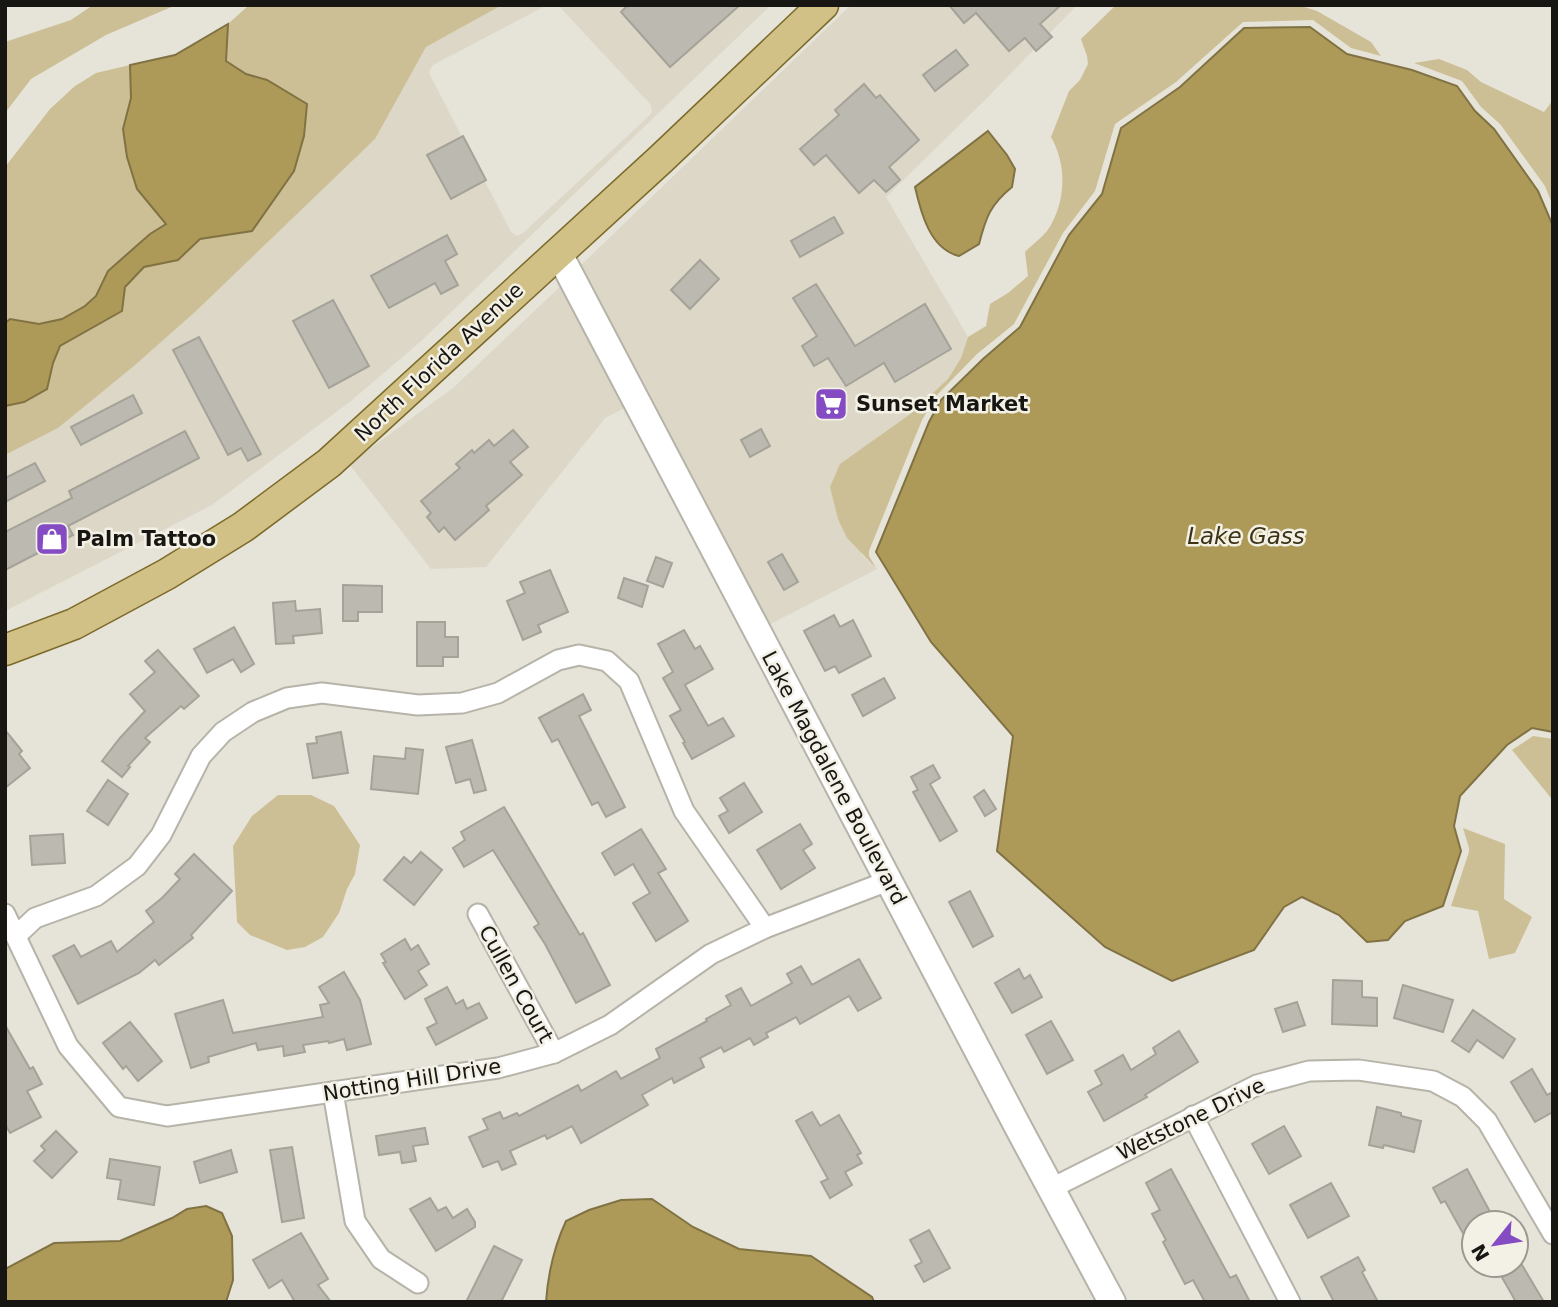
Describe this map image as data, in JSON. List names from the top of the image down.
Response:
{
  "streets": {
    "main road": ["North Florida Avenue"],
    "street": [
      "Lake Magdalene Boulevard",
      "Cullen Court",
      "Notting Hill Drive",
      "Wetstone Drive"
    ]
  },
  "crossings": [
    ["North Florida Avenue", "Lake Magdalene Boulevard"],
    ["Lake Magdalene Boulevard", "Notting Hill Drive"],
    ["Lake Magdalene Boulevard", "Wetstone Drive"],
    ["Cullen Court", "Notting Hill Drive"]
  ],
  "water": ["Lake Gass"],
  "places": {
    "supermarket": ["Sunset Market"],
    "shop": ["Palm Tattoo"]
  },
  "north": "bottom left"
}
